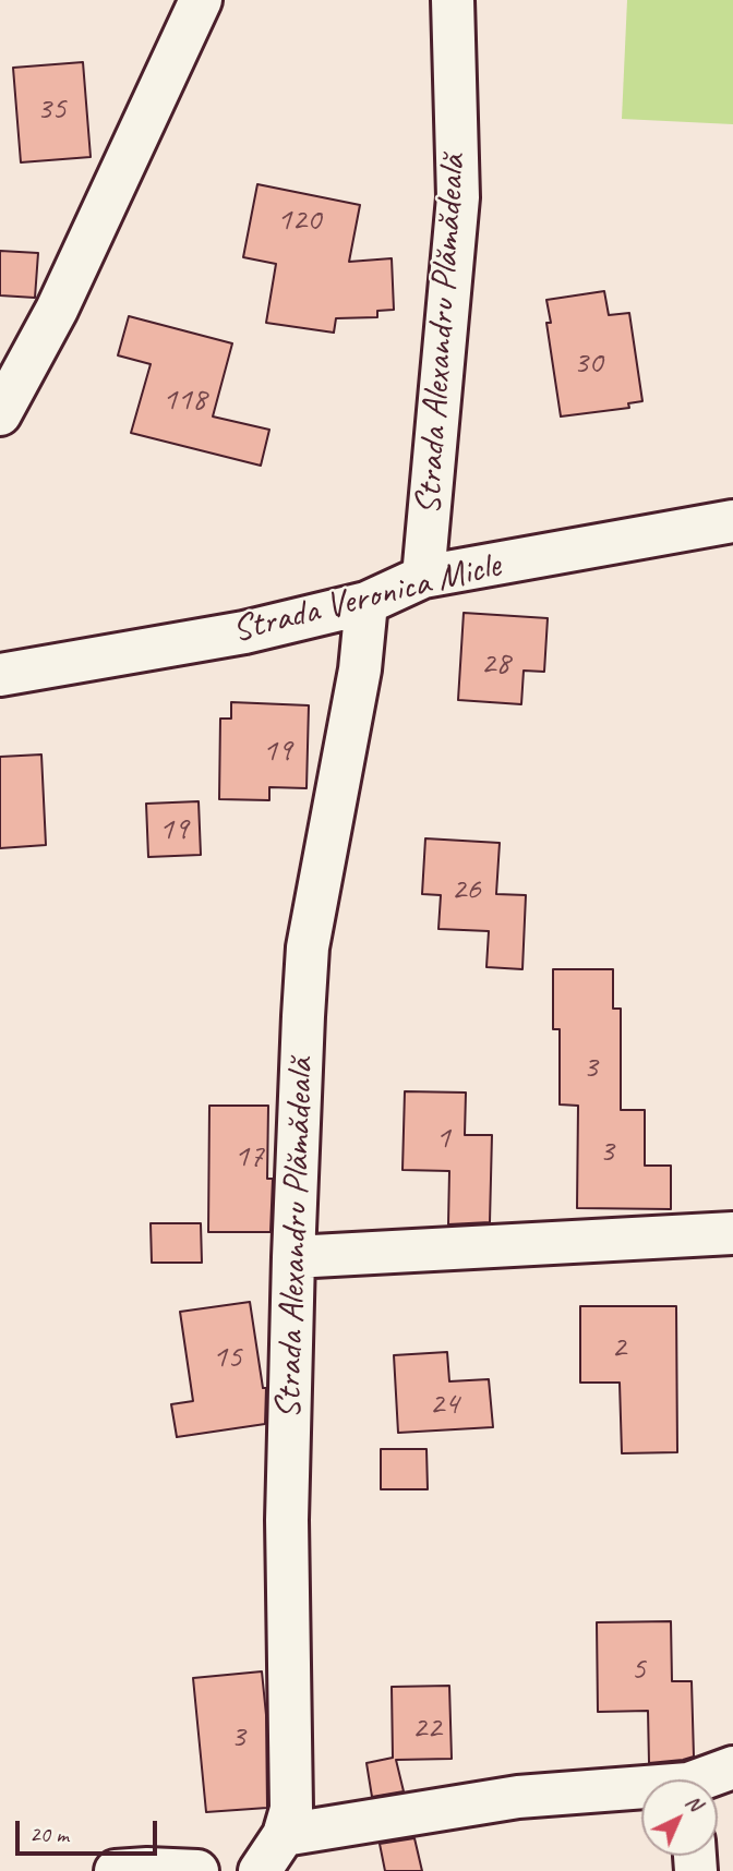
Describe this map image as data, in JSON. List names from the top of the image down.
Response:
{
  "streets": {
    "street": ["Strada Alexandru Plămădeală", "Strada Veronica Micle"]
  },
  "crossings": [
    ["Strada Alexandru Plămădeală", "Strada Veronica Micle"]
  ],
  "house_numbers": [
    "35",
    "120",
    "30",
    "118",
    "28",
    "19",
    "19",
    "26",
    "3",
    "1",
    "3",
    "17",
    "2",
    "15",
    "24",
    "5",
    "22",
    "3"
  ],
  "scale_bar": "20 m",
  "north": "top right"
}
